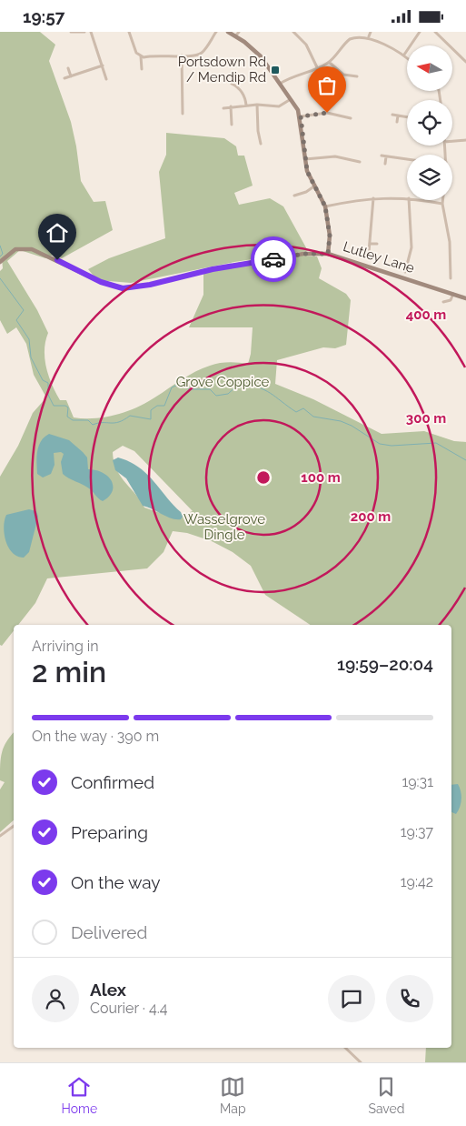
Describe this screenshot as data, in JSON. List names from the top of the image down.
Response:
{
  "streets": {
    "street": ["Lutley Lane"]
  },
  "parks": ["Grove Coppice", "Wasselgrove Dingle"],
  "places": {
    "transit": ["Portsdown Rd / Mendip Rd"]
  },
  "north": "left",
  "page": {
    "status": "19:57",
    "heading": ["2 min", "Arriving in", "19:59–20:04"],
    "panel": ["Alex", "Courier · 4.4"],
    "bar": "On the way · 390 m",
    "list": [
      ["Confirmed", "19:31"],
      ["Preparing", "19:37"],
      ["On the way", "19:42"],
      "Delivered"
    ],
    "tabs": ["Home", "Map", "Saved"]
  },
  "rings": [
    "400 m",
    "300 m",
    "100 m",
    "200 m"
  ]
}
